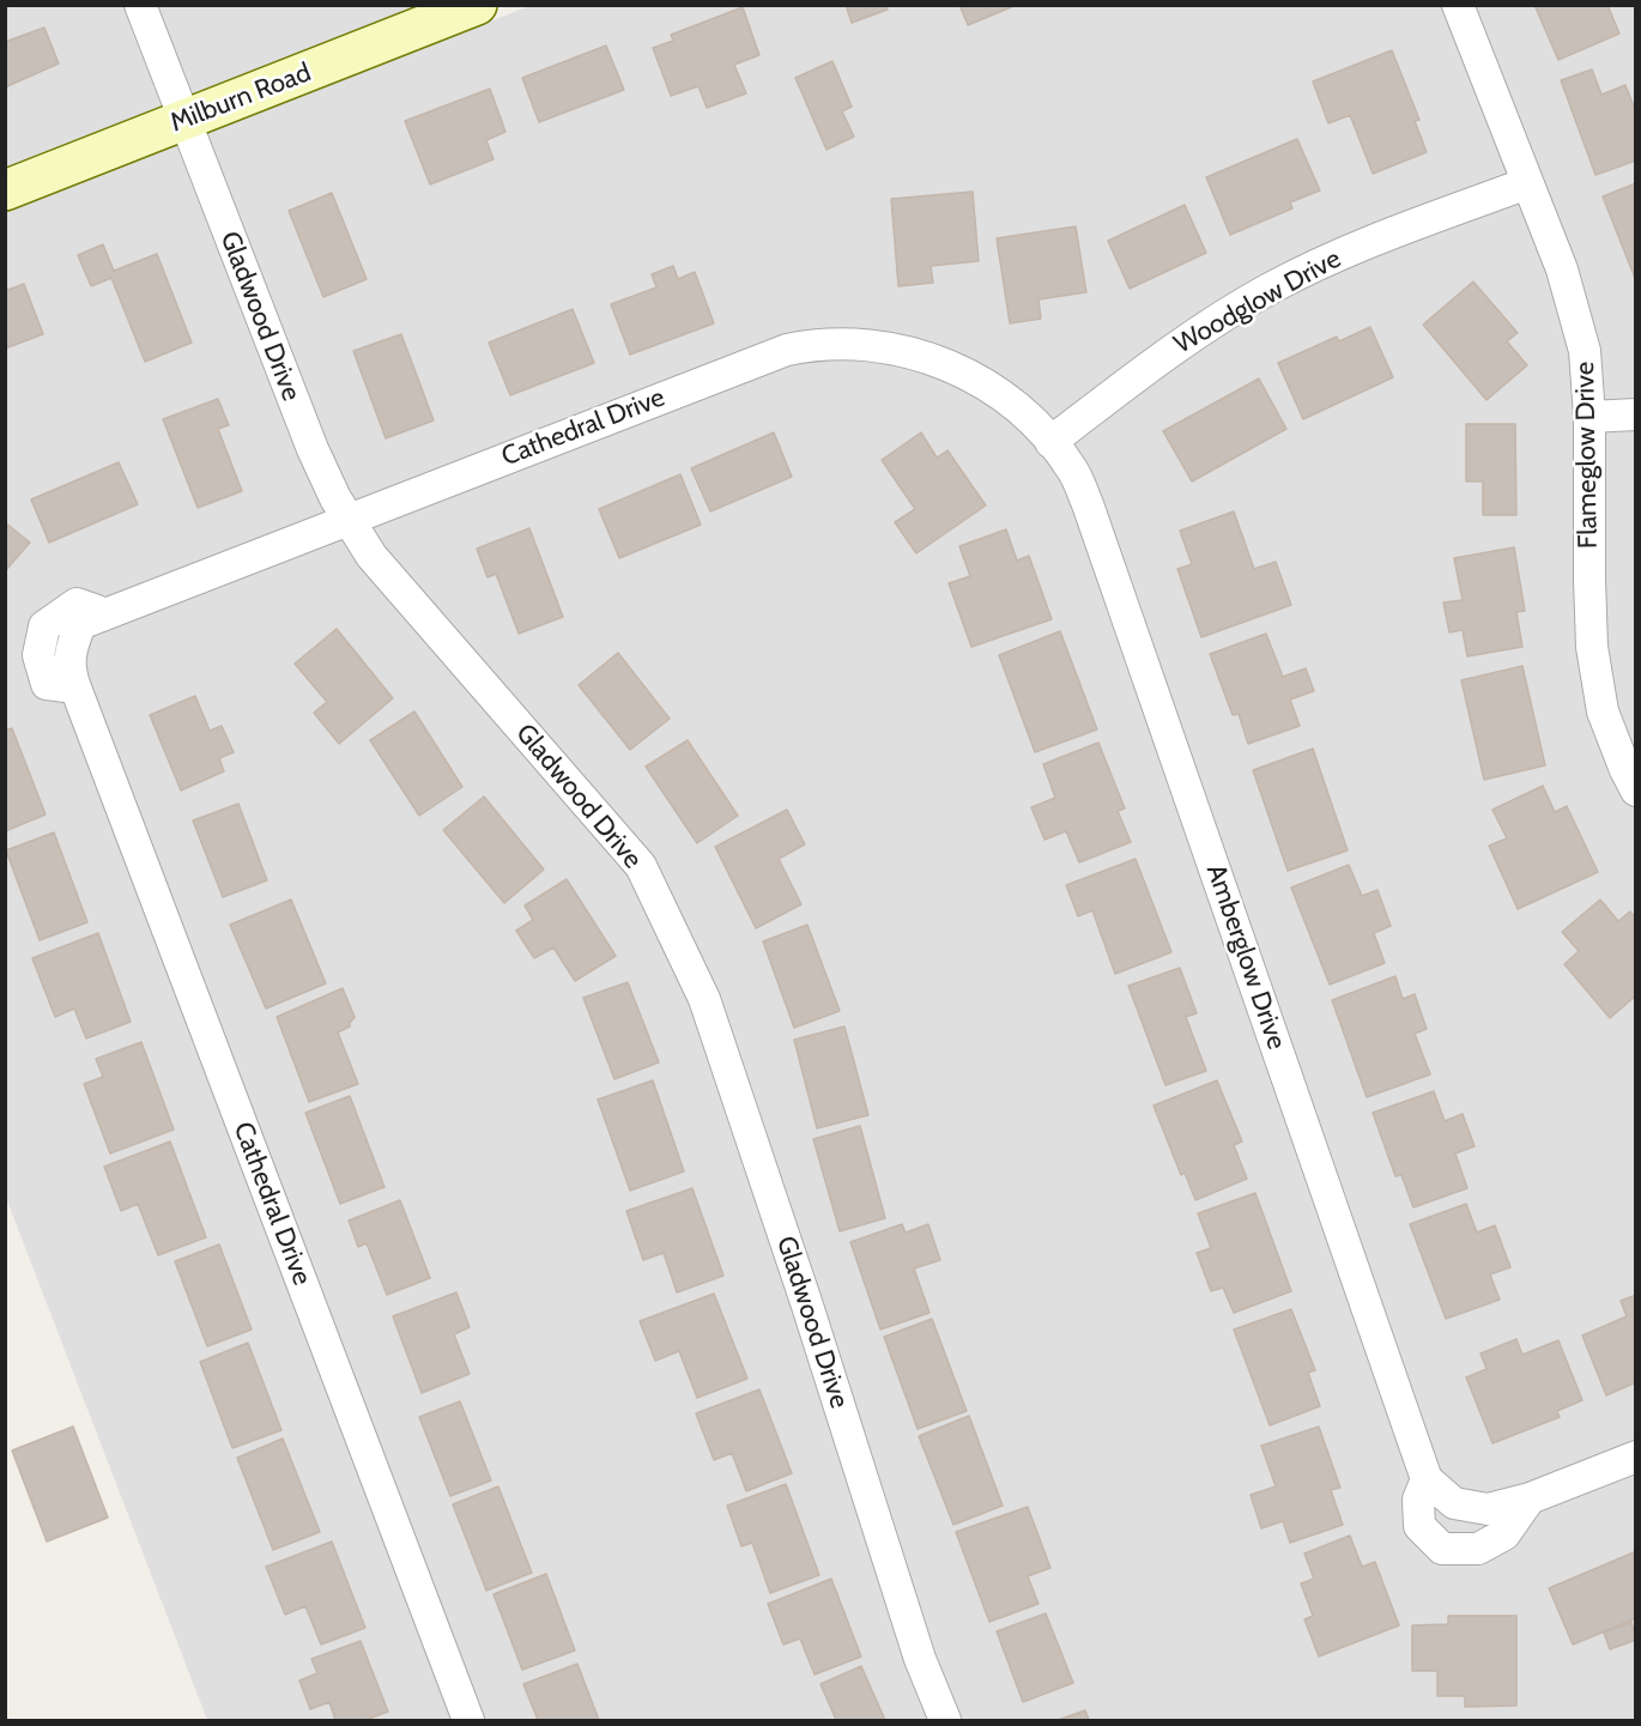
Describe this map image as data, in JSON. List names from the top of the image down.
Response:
{
  "streets": {
    "street": [
      "Milburn Road",
      "Woodglow Drive",
      "Gladwood Drive",
      "Cathedral Drive",
      "Flameglow Drive",
      "Amberglow Drive"
    ]
  },
  "crossings": [
    ["Milburn Road", "Gladwood Drive"],
    ["Woodglow Drive", "Cathedral Drive"],
    ["Woodglow Drive", "Flameglow Drive"],
    ["Woodglow Drive", "Amberglow Drive"],
    ["Gladwood Drive", "Cathedral Drive"],
    ["Cathedral Drive", "Amberglow Drive"]
  ]
}
